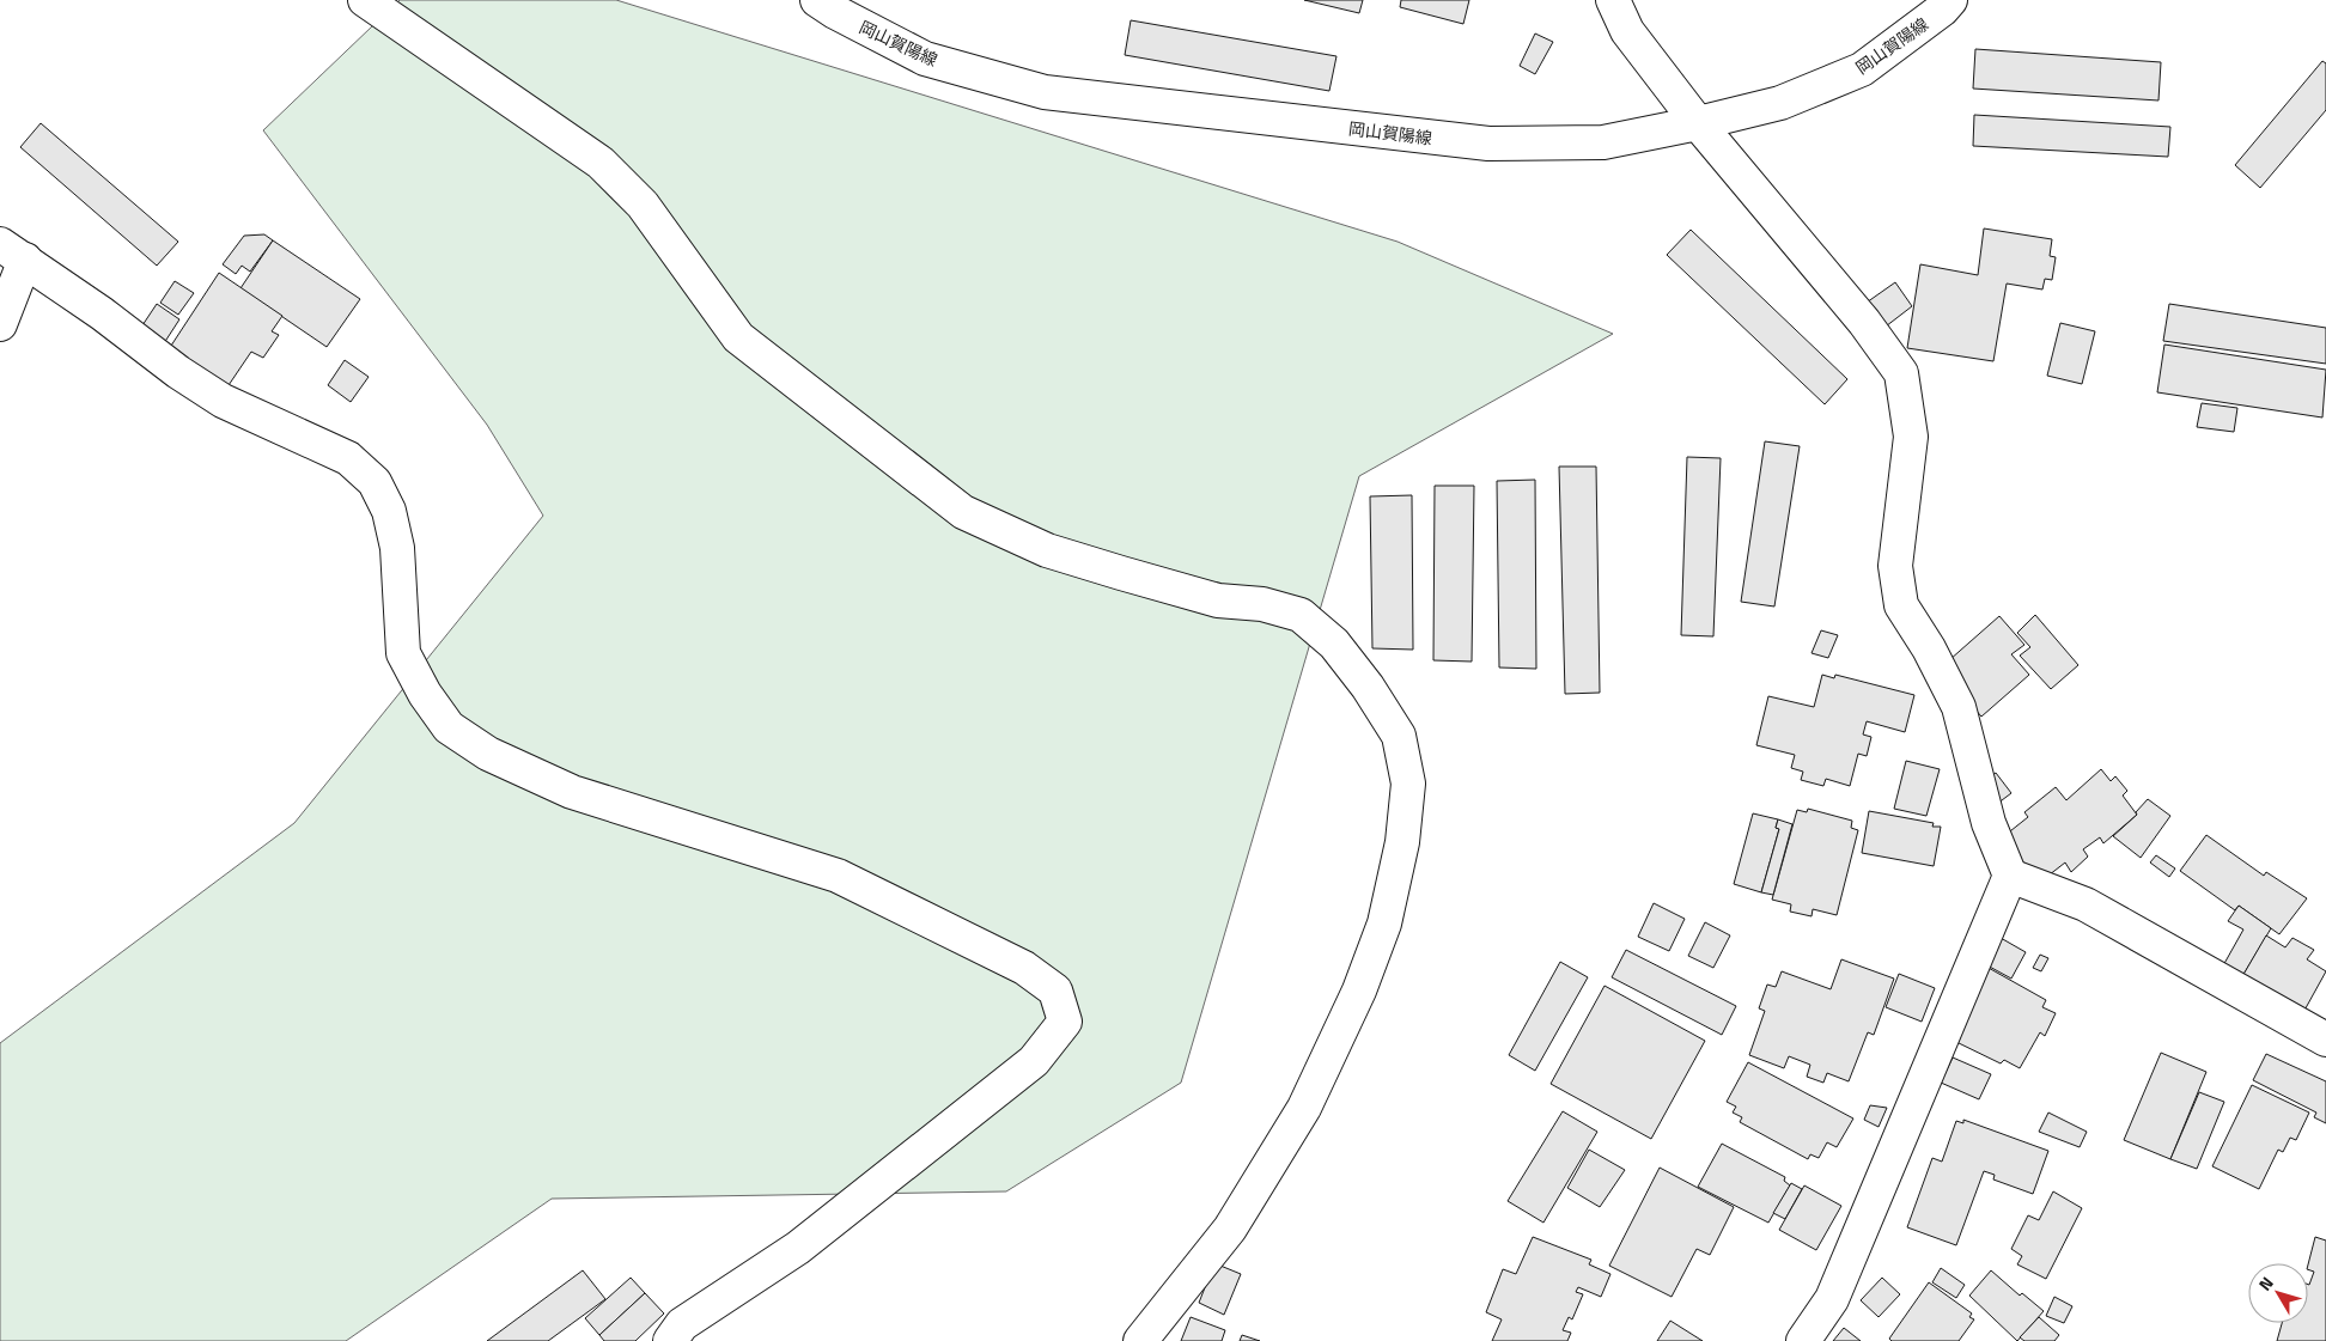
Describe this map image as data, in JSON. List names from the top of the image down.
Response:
{
  "streets": {
    "street": ["岡山賀陽線"]
  },
  "north": "top left"
}
